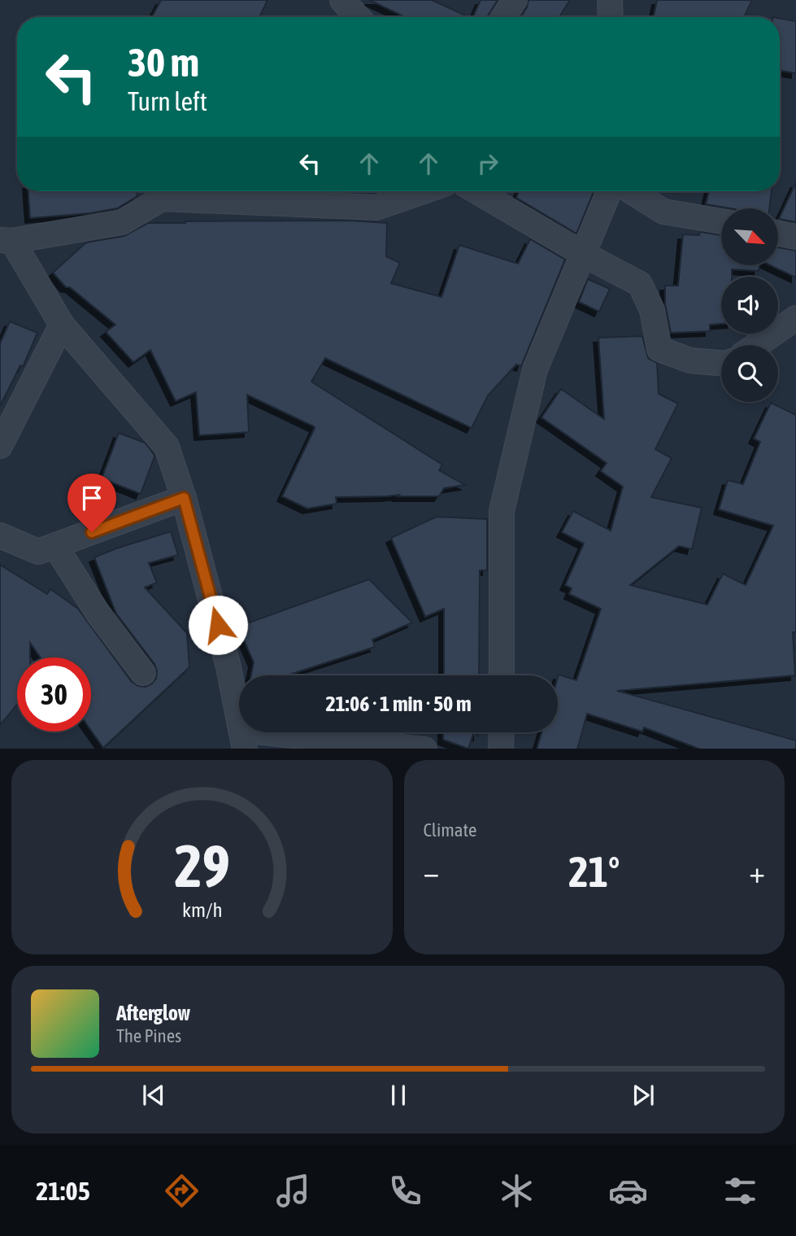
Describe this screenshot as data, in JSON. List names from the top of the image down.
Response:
{
  "north": "bottom right",
  "page": {
    "turn": ["30 m", "Turn left"],
    "limit": "30",
    "trip": "21:06 · 1 min · 50 m",
    "tile": "Climate",
    "heat": ["−", "21°", "+"],
    "song": ["Afterglow", "The Pines"],
    "tabs": "21:05",
    "gauge": ["29", "km/h"]
  }
}
